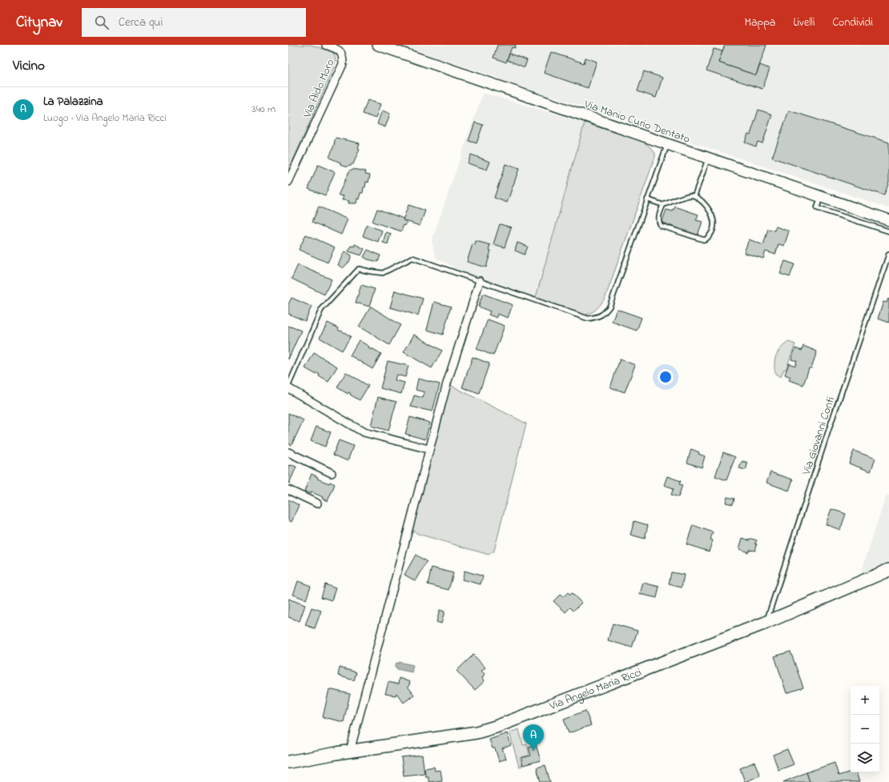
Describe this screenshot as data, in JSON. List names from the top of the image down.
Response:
{
  "streets": {
    "main road": ["Via Manio Curio Dentato", "Via Angelo Maria Ricci"],
    "street": ["Via Aldo Moro"],
    "lane": ["Via Giovanni Conti"]
  },
  "crossings": [
    ["Via Giovanni Conti", "Via Angelo Maria Ricci"]
  ],
  "page": {
    "header": "Citynav",
    "search": "Cerca qui",
    "nav": ["Mappa", "Livelli", "Condividi"],
    "heading": "Vicino",
    "list": [
      {
        "mark": "A",
        "name": "La Palazzina",
        "note": "Luogo · Via Angelo Maria Ricci",
        "value": "340 m"
      }
    ],
    "map_buttons": ["+", "−"],
    "pins": "A"
  }
}
